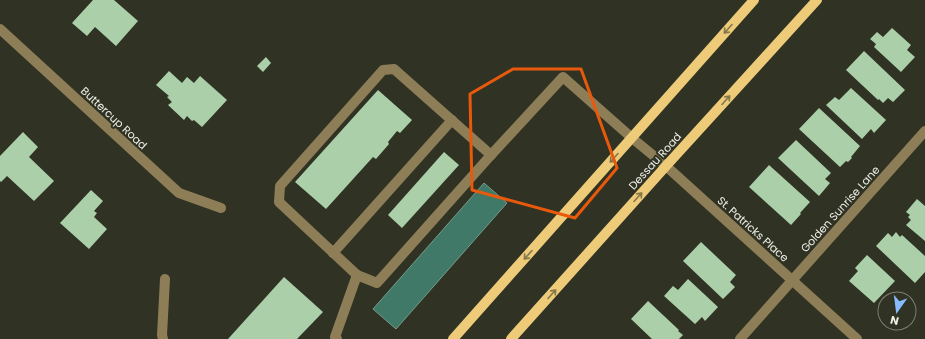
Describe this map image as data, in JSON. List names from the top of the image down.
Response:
{
  "streets": {
    "main road": ["Dessau Road"],
    "street": ["Buttercup Road", "Golden Sunrise Lane", "St. Patricks Place"]
  },
  "crossings": [
    ["Dessau Road", "St. Patricks Place"],
    ["Golden Sunrise Lane", "St. Patricks Place"]
  ],
  "north": "bottom"
}
